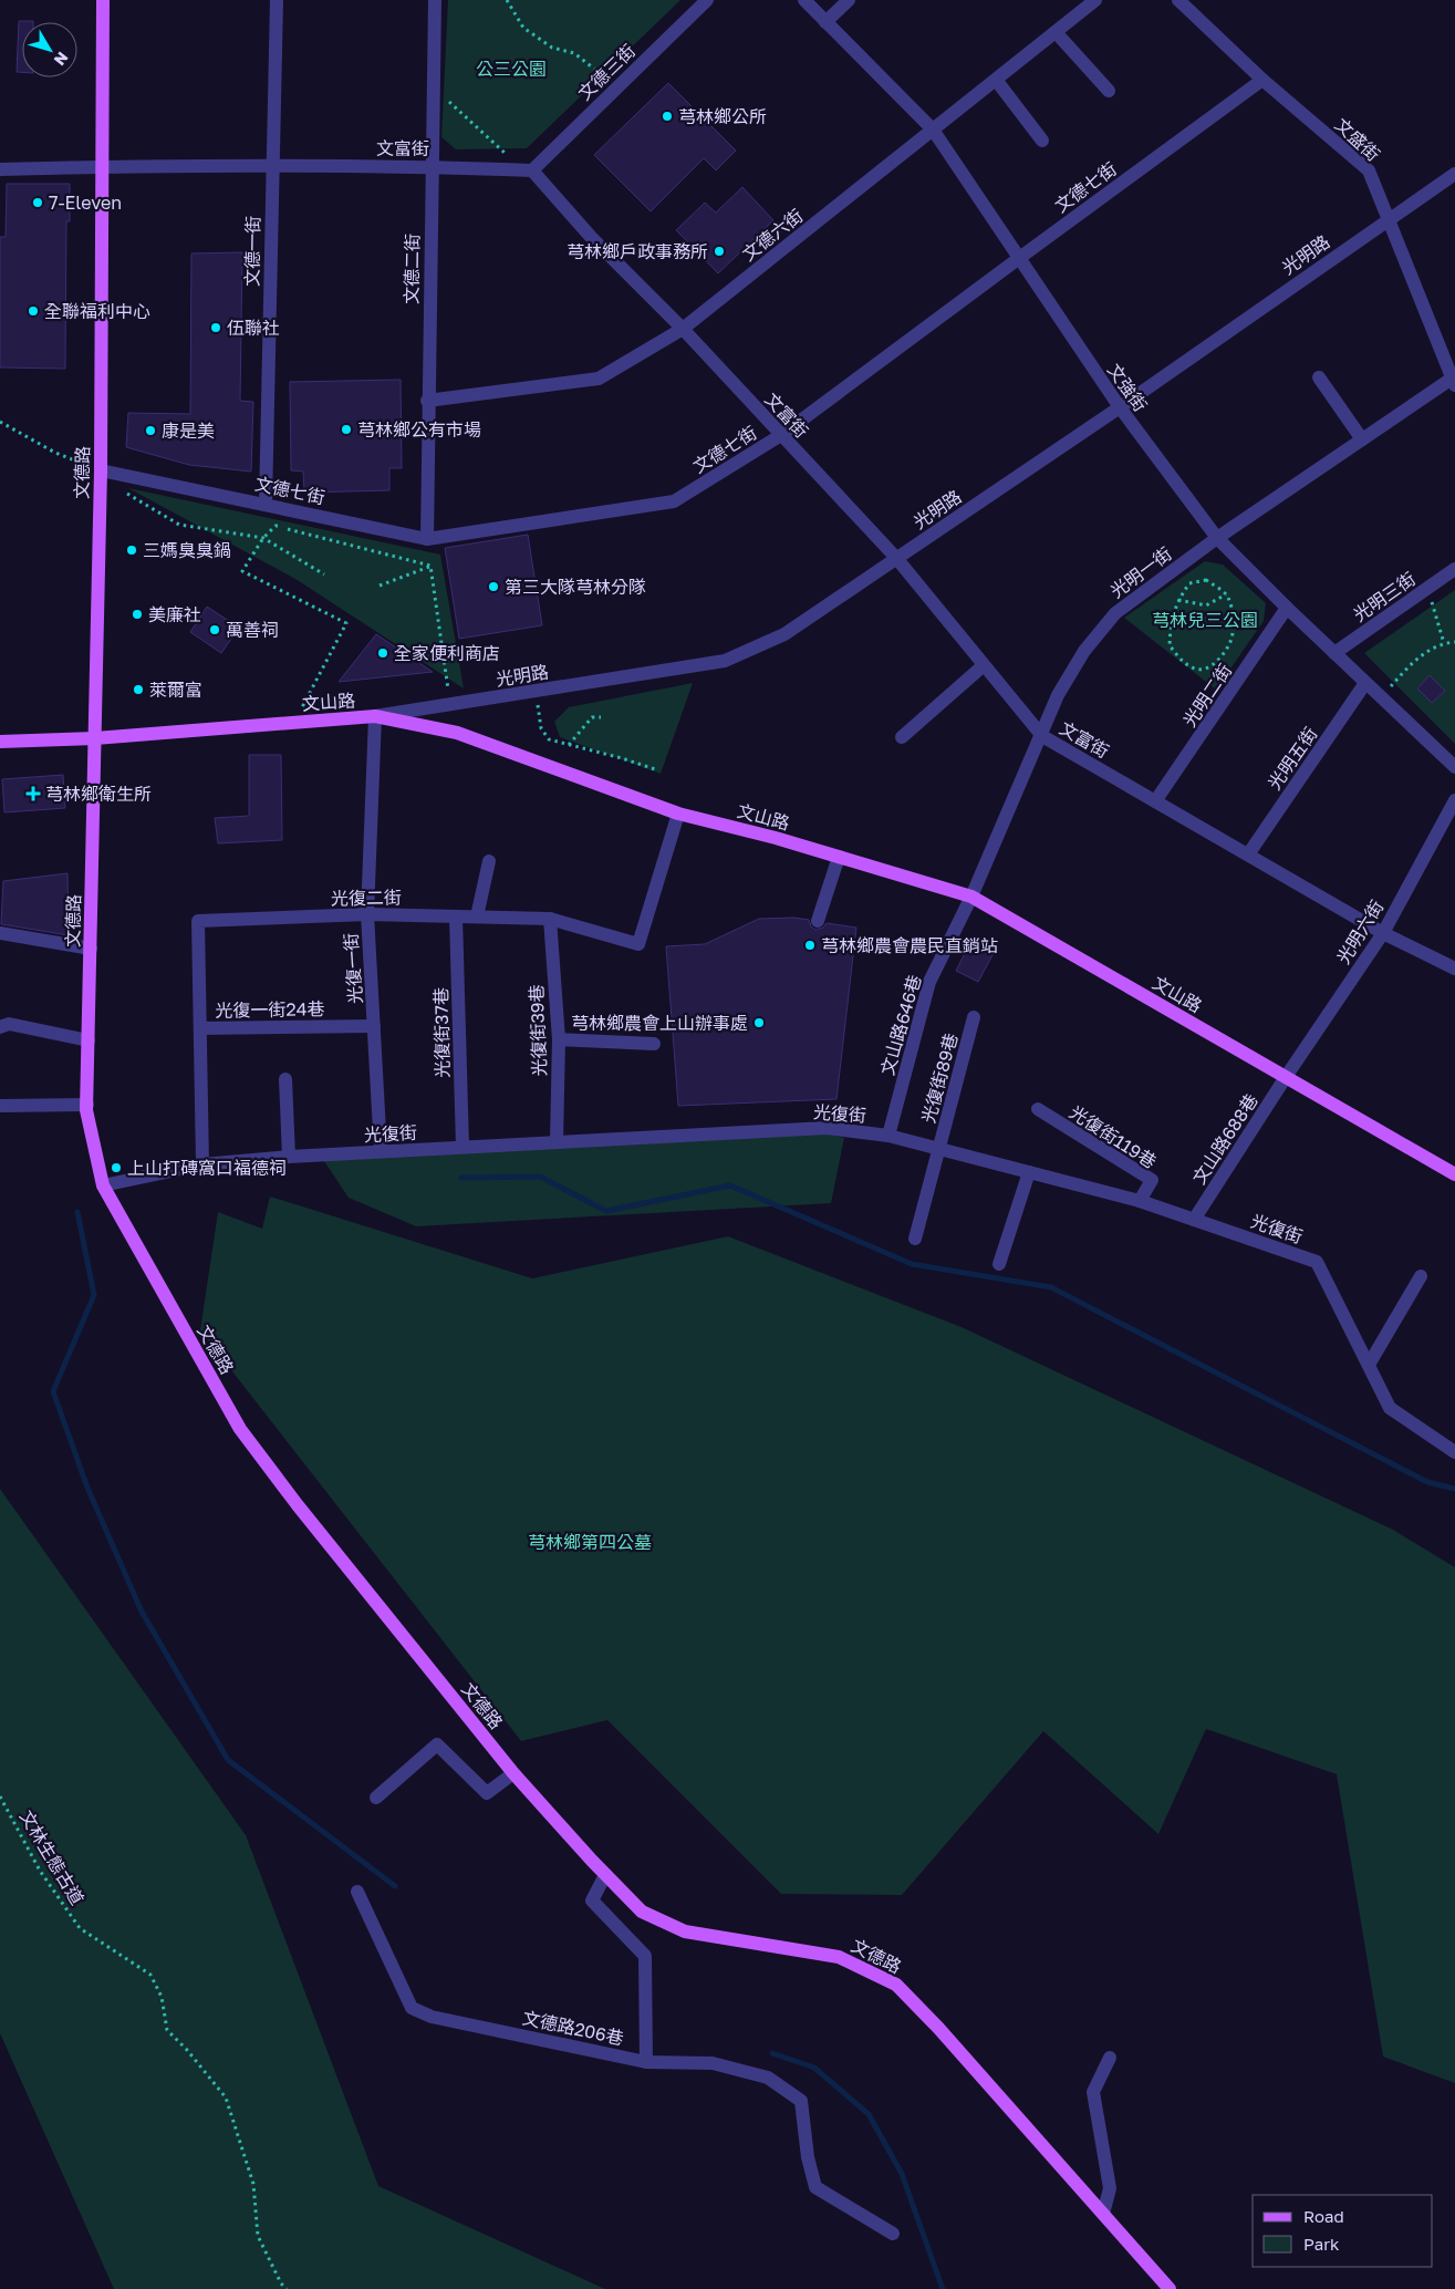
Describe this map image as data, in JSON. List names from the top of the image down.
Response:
{
  "streets": {
    "main road": ["文德路", "文山路"],
    "street": [
      "文德三街",
      "文盛街",
      "文富街",
      "文德七街",
      "文德六街",
      "文德一街",
      "光明路",
      "文德二街",
      "文強街",
      "光明一街",
      "光明三街",
      "光明二街",
      "光明五街",
      "光復二街",
      "光明六街",
      "光復一街",
      "光復一街24巷",
      "文山路646巷",
      "光復街39巷",
      "光復街37巷",
      "光復街89巷",
      "光復街",
      "光復街119巷",
      "文山路688巷",
      "文德路206巷"
    ],
    "path": ["文林生態古道"]
  },
  "crossings": [
    ["文德三街", "文富街"],
    ["文盛街", "文德七街"],
    ["文盛街", "光明路"],
    ["文盛街", "光明一街"],
    ["文富街", "文德七街"],
    ["文富街", "文德六街"],
    ["文富街", "文德一街"],
    ["文富街", "光明路"],
    ["文富街", "文德二街"],
    ["文富街", "文德路"],
    ["文富街", "光明一街"],
    ["文富街", "光明二街"],
    ["文富街", "光明五街"],
    ["文富街", "光明六街"],
    ["文德七街", "文德一街"],
    ["文德七街", "文德二街"],
    ["文德七街", "文強街"],
    ["文德七街", "文德路"],
    ["文德六街", "文德二街"],
    ["文德六街", "文強街"],
    ["光明路", "文強街"],
    ["光明路", "文山路"],
    ["光明路", "光復一街"],
    ["文強街", "光明一街"],
    ["文強街", "光明三街"],
    ["文強街", "光明二街"],
    ["文強街", "光明五街"],
    ["文德路", "文山路"],
    ["文德路", "光復街"],
    ["文德路", "文德路206巷"],
    ["光明一街", "文山路"],
    ["光明一街", "文山路646巷"],
    ["文山路", "光復二街"],
    ["文山路", "光明六街"],
    ["文山路", "光復一街"],
    ["文山路", "文山路646巷"],
    ["文山路", "文山路688巷"],
    ["光復二街", "光復一街"],
    ["光復二街", "光復一街24巷"],
    ["光復二街", "光復街39巷"],
    ["光復二街", "光復街37巷"],
    ["光復二街", "光復街"],
    ["光明六街", "文山路688巷"],
    ["光復一街", "光復一街24巷"],
    ["光復一街", "光復街"],
    ["文山路646巷", "光復街"],
    ["光復街39巷", "光復街"],
    ["光復街37巷", "光復街"],
    ["光復街89巷", "光復街"],
    ["光復街", "光復街119巷"],
    ["光復街", "文山路688巷"]
  ],
  "parks": ["公三公園", "芎林兒三公園", "芎林鄉第四公墓"],
  "places": {
    "other": [
      "芎林鄉公所",
      "7-Eleven",
      "芎林鄉戶政事務所",
      "全聯福利中心",
      "伍聯社",
      "芎林鄉公有市場",
      "康是美",
      "三媽臭臭鍋",
      "第三大隊芎林分隊",
      "美廉社",
      "萬善祠",
      "全家便利商店",
      "萊爾富",
      "芎林鄉農會農民直銷站",
      "芎林鄉農會上山辦事處",
      "上山打磚窩口福德祠"
    ],
    "health": ["芎林鄉衛生所"]
  },
  "legend": ["Road", "Park"],
  "north": "bottom right"
}
